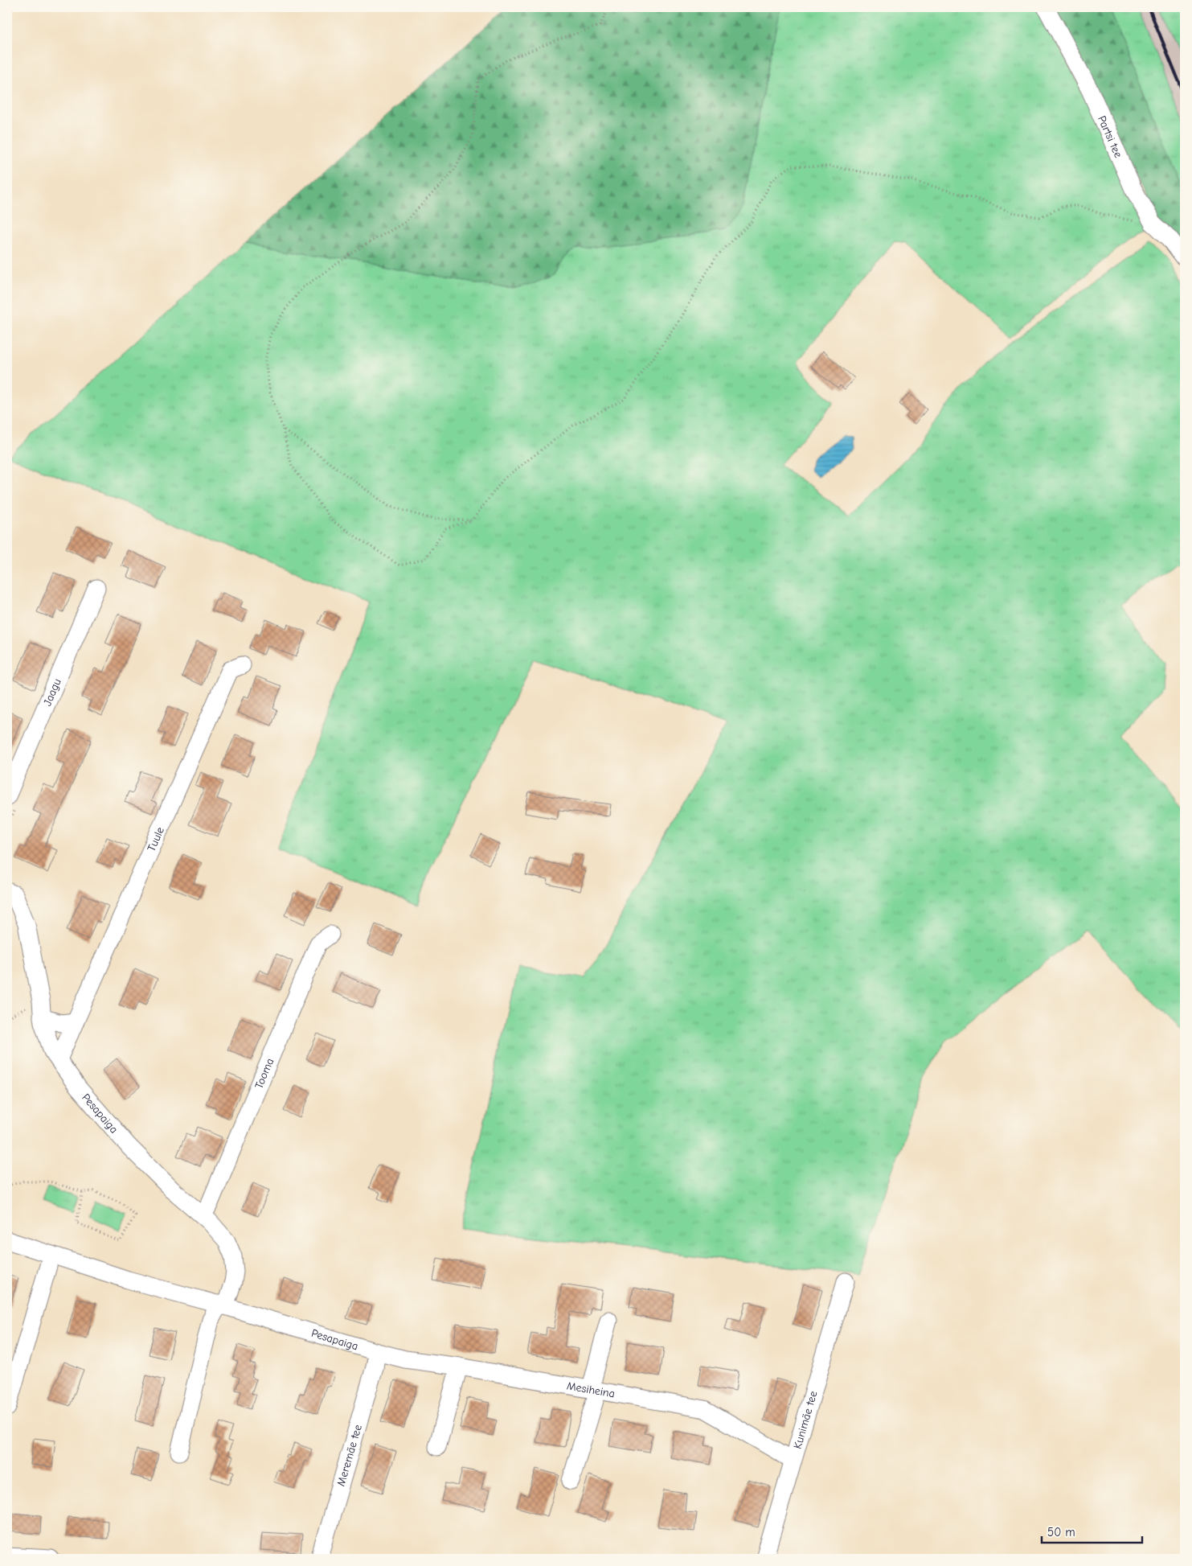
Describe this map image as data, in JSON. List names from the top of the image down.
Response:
{
  "streets": {
    "street": [
      "Partsi tee",
      "Jaagu",
      "Tuule",
      "Tooma",
      "Pesapaiga",
      "Mesiheina",
      "Kunimäe tee",
      "Meremäe tee"
    ]
  },
  "crossings": [
    ["Tuule", "Pesapaiga"],
    ["Tooma", "Pesapaiga"],
    ["Pesapaiga", "Mesiheina"],
    ["Pesapaiga", "Meremäe tee"],
    ["Mesiheina", "Kunimäe tee"],
    ["Mesiheina", "Meremäe tee"]
  ],
  "scale_bar": "50 m"
}
